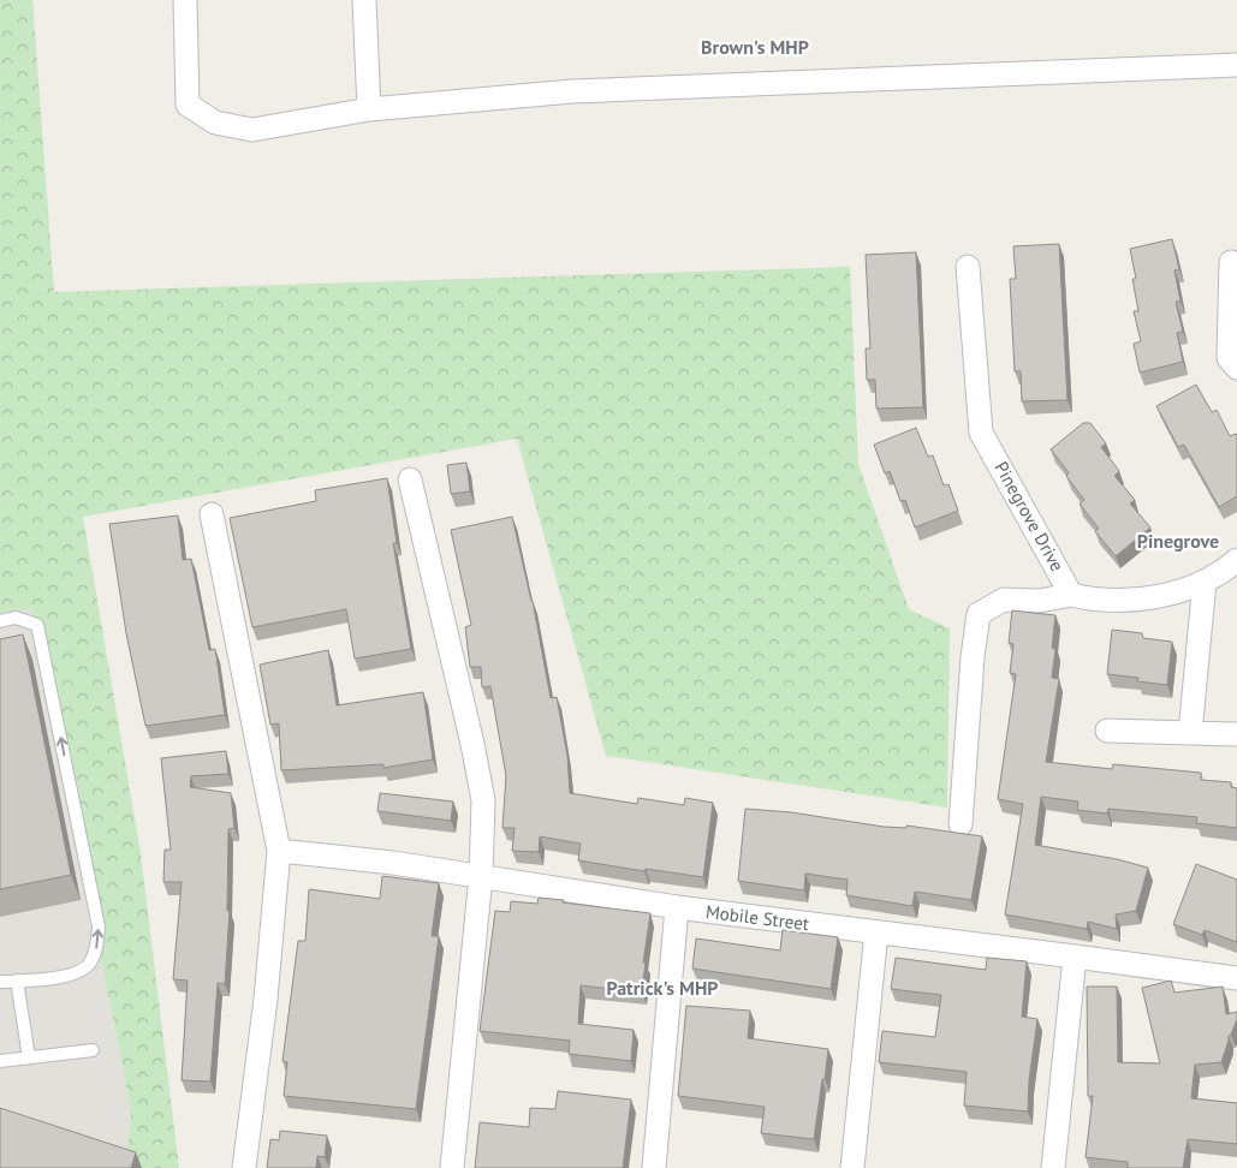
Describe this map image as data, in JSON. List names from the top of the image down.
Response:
{
  "streets": {
    "street": ["Pinegrove Drive", "Mobile Street"]
  },
  "districts": ["Brown's MHP", "Pinegrove", "Patrick's MHP"]
}
